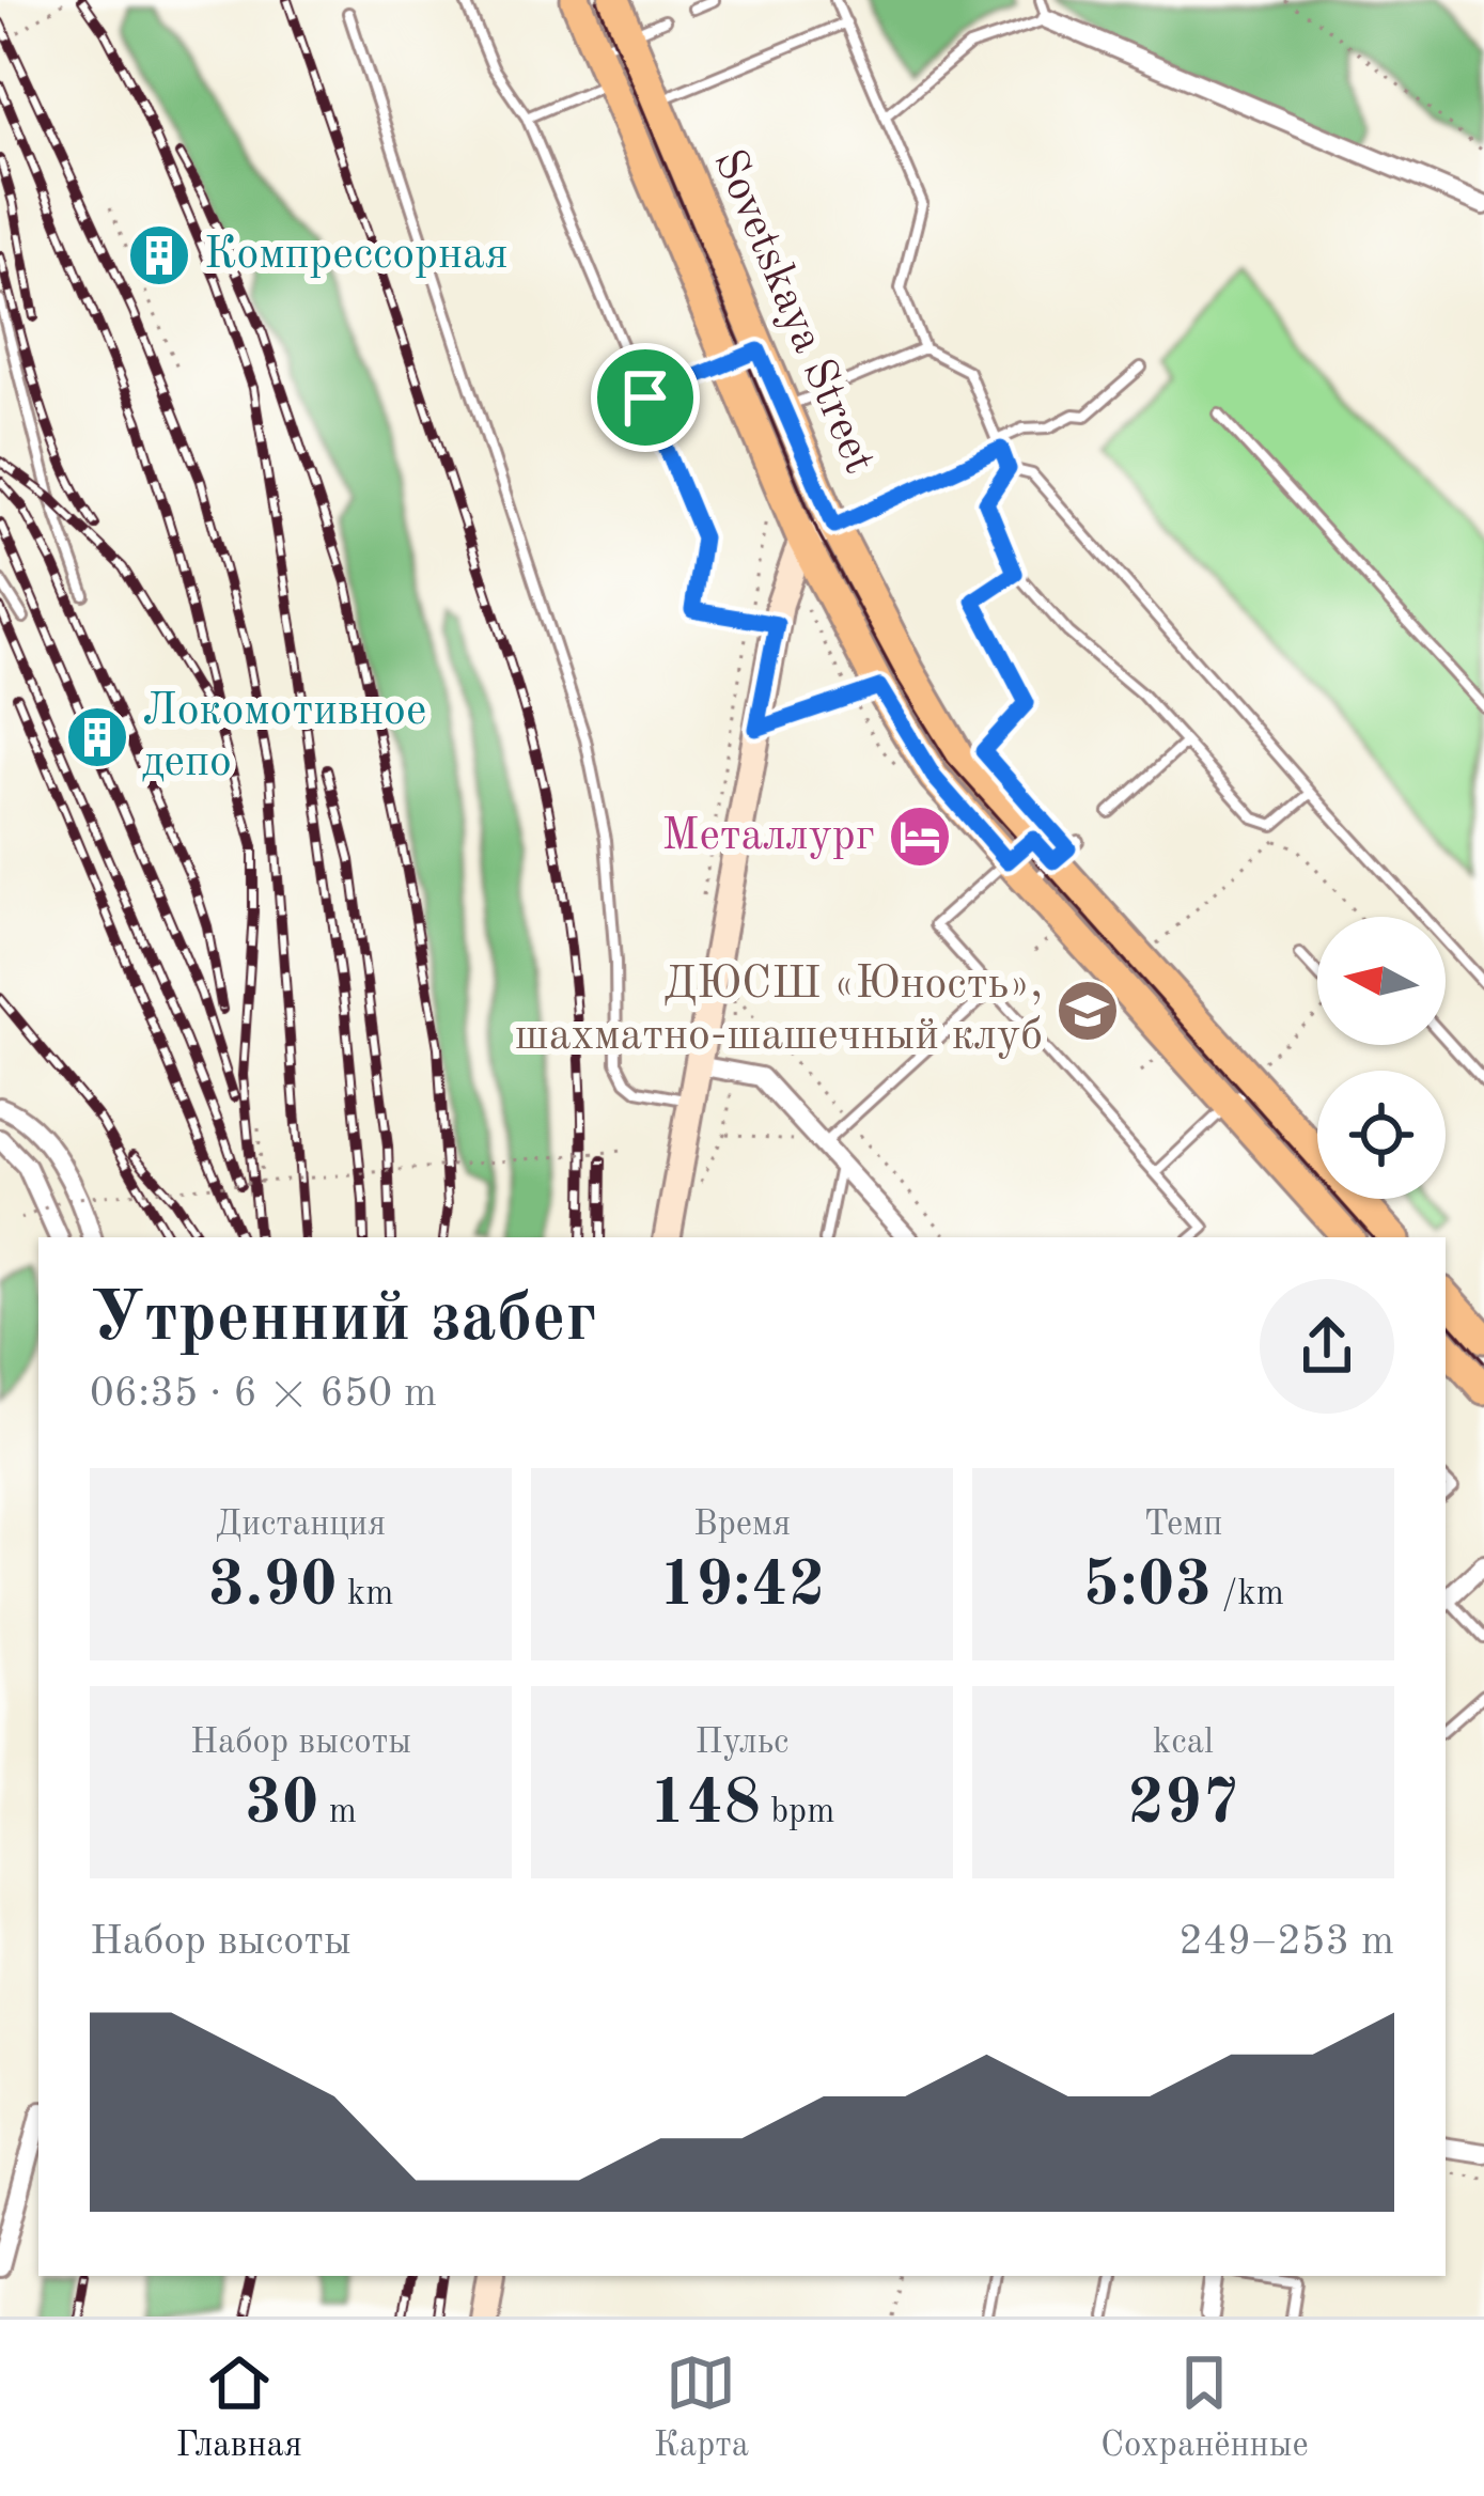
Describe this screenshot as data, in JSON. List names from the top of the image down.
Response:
{
  "streets": {
    "main road": ["Sovetskaya Street"]
  },
  "places": {
    "building": ["Компрессорная", "Локомотивное депо"],
    "hotel": ["Металлург"],
    "school or university": ["ДЮСШ «Юность», шахматно-шашечный клуб"]
  },
  "north": "left",
  "page": {
    "heading": ["Утренний забег", "06:35 · 6 × 650 m"],
    "stats": [
      ["Дистанция", "3.90 km"],
      ["Время", "19:42"],
      ["Темп", "5:03 /km"],
      ["Набор высоты", "30 m"],
      ["Пульс", "148 bpm"],
      ["kcal", "297"]
    ],
    "chart": ["Набор высоты", "249–253 m"],
    "tabs": ["Главная", "Карта", "Сохранённые"]
  }
}
